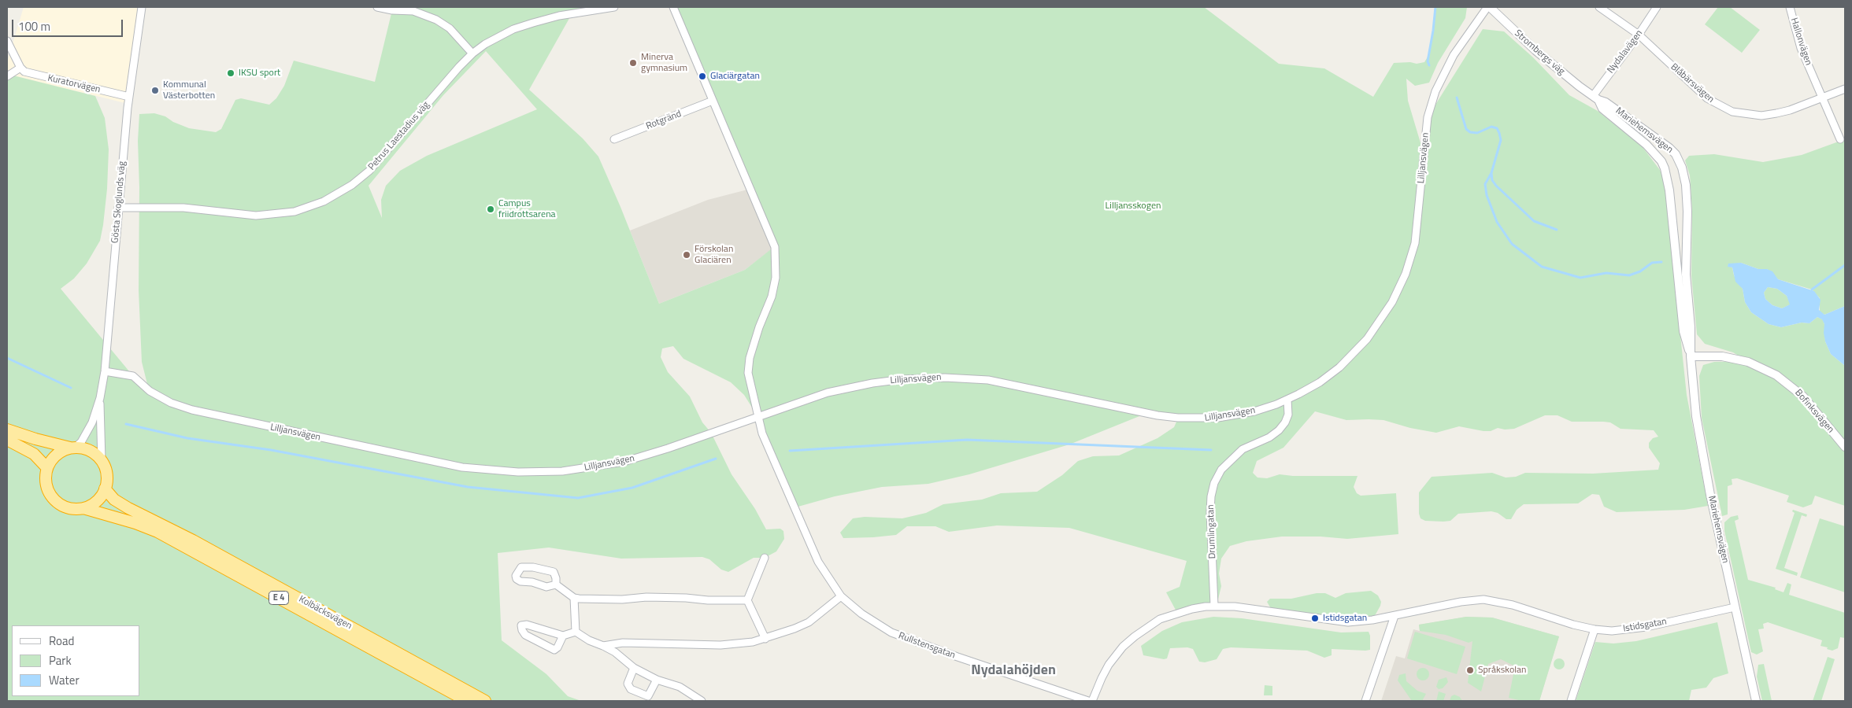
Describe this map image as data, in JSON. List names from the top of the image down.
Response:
{
  "streets": {
    "highway": ["E 4", "Kolbäcksvägen"],
    "street": [
      "Hallonvägen",
      "Nydalavägen",
      "Strombergs väg",
      "Blåbärsvägen",
      "Kuratorvägen",
      "Rotgränd",
      "Mariehemsvägen",
      "Petrus Laestadius väg",
      "Lilljansvägen",
      "Gösta Skoglunds väg",
      "Bofinksvägen",
      "Drumlingatan",
      "Istidsgatan",
      "Rullstensgatan"
    ]
  },
  "crossings": [
    ["Hallonvägen", "Blåbärsvägen"],
    ["Nydalavägen", "Strombergs väg"],
    ["Nydalavägen", "Blåbärsvägen"],
    ["Nydalavägen", "Mariehemsvägen"],
    ["Strombergs väg", "Mariehemsvägen"],
    ["Strombergs väg", "Lilljansvägen"],
    ["Kuratorvägen", "Gösta Skoglunds väg"],
    ["Mariehemsvägen", "Bofinksvägen"],
    ["Mariehemsvägen", "Istidsgatan"],
    ["Petrus Laestadius väg", "Gösta Skoglunds väg"],
    ["Lilljansvägen", "Gösta Skoglunds väg"],
    ["Lilljansvägen", "Drumlingatan"],
    ["Lilljansvägen", "Rullstensgatan"],
    ["Gösta Skoglunds väg", "E 4"],
    ["Gösta Skoglunds väg", "Kolbäcksvägen"],
    ["Drumlingatan", "Istidsgatan"],
    ["E 4", "Kolbäcksvägen"]
  ],
  "districts": ["Nydalahöjden"],
  "parks": ["Lilljansskogen"],
  "places": [
    "Minerva gymnasium",
    "IKSU sport",
    "Glaciärgatan",
    "Kommunal Västerbotten",
    "Campus friidrottsarena",
    "Förskolan Glaciären",
    "Istidsgatan",
    "Språkskolan"
  ],
  "legend": ["Road", "Park", "Water"],
  "scale_bar": "100 m"
}
